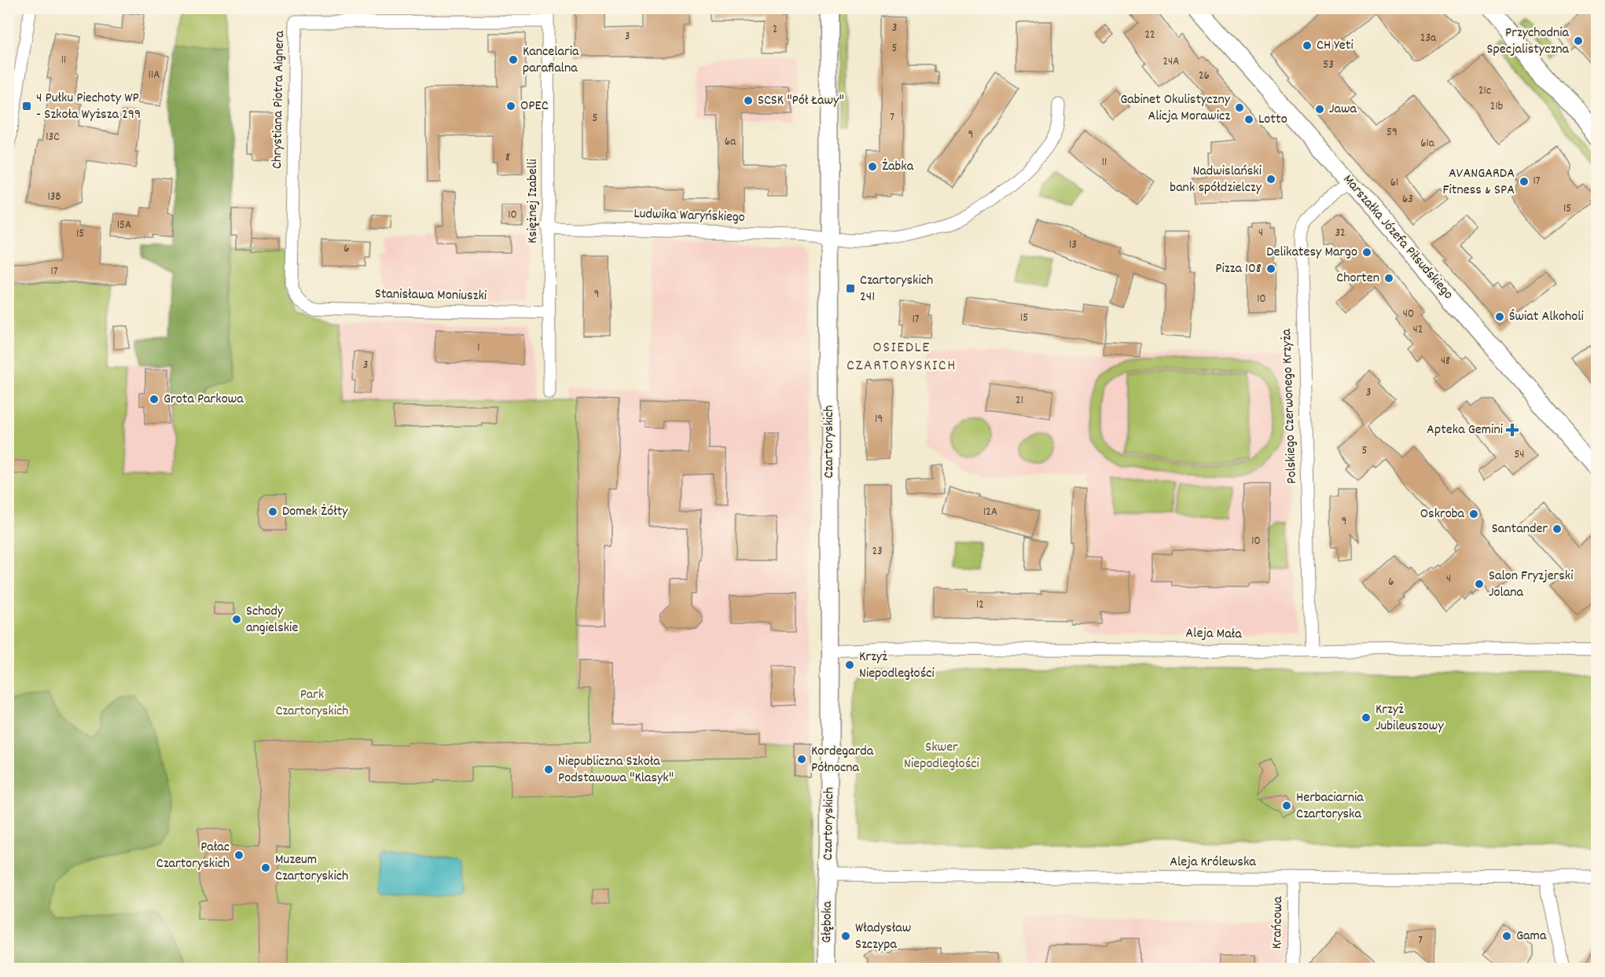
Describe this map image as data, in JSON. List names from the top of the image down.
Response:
{
  "streets": {
    "main road": ["Marszałka Józefa Piłsudskiego", "Czartoryskich", "Głęboka"],
    "street": [
      "Chrystiana Piotra Aignera",
      "Księżnej Izabelli",
      "Ludwika Waryńskiego",
      "Stanisława Moniuszki",
      "Polskiego Czerwonego Krzyża",
      "Aleja Mała",
      "Aleja Królewska",
      "Krańcowa"
    ]
  },
  "crossings": [
    ["Chrystiana Piotra Aignera", "Księżnej Izabelli"],
    ["Chrystiana Piotra Aignera", "Stanisława Moniuszki"],
    ["Księżnej Izabelli", "Ludwika Waryńskiego"],
    ["Księżnej Izabelli", "Stanisława Moniuszki"],
    ["Ludwika Waryńskiego", "Czartoryskich"],
    ["Marszałka Józefa Piłsudskiego", "Polskiego Czerwonego Krzyża"],
    ["Polskiego Czerwonego Krzyża", "Aleja Mała"],
    ["Czartoryskich", "Aleja Mała"],
    ["Czartoryskich", "Aleja Królewska"],
    ["Czartoryskich", "Głęboka"],
    ["Aleja Królewska", "Głęboka"],
    ["Aleja Królewska", "Krańcowa"]
  ],
  "districts": ["OSIEDLE CZARTORYSKICH"],
  "parks": ["Park Czartoryskich", "Skwer Niepodległości"],
  "places": {
    "other": [
      "Przychodnia Specjalistyczna",
      "CH Yeti",
      "Kancelaria parafialna",
      "SCSK \"Pół Ławy\"",
      "OPEC",
      "Gabinet Okulistyczny Alicja Morawicz",
      "Jawa",
      "Lotto",
      "Żabka",
      "Nadwislański bank spółdzielczy",
      "AVANGARDA Fitness & SPA",
      "Delikatesy Margo",
      "Pizza 108",
      "Chorten",
      "Świat Alkoholi",
      "Grota Parkowa",
      "Domek Żółty",
      "Oskroba",
      "Santander",
      "Salon Fryzjerski Jolana",
      "Schody angielskie",
      "Krzyż Niepodległości",
      "Krzyż Jubileuszowy",
      "Kordegarda Północna",
      "Niepubliczna Szkoła Podstawowa \"Klasyk\"",
      "Herbaciarnia Czartoryska",
      "Pałac Czartoryskich",
      "Muzeum Czartoryskich",
      "Władysław Szczypa",
      "Gama"
    ],
    "transit": ["4 Pułku Piechoty WP - Szkoła Wyższa 299", "Czartoryskich 241"],
    "health": ["Apteka Gemini"]
  },
  "house_numbers": [
    "3",
    "2",
    "22",
    "3",
    "23a",
    "5",
    "11",
    "24A",
    "53",
    "11A",
    "26",
    "21c",
    "21b",
    "7",
    "5",
    "59",
    "9",
    "13C",
    "6a",
    "61a",
    "8",
    "11",
    "17",
    "61",
    "13B",
    "63",
    "15",
    "10",
    "15A",
    "4",
    "32",
    "15",
    "13",
    "6",
    "17",
    "9",
    "10",
    "40",
    "15",
    "17",
    "42",
    "1",
    "48",
    "3",
    "3",
    "21",
    "19",
    "5",
    "54",
    "12A",
    "9",
    "10",
    "23",
    "4",
    "6",
    "12",
    "7"
  ]
}
